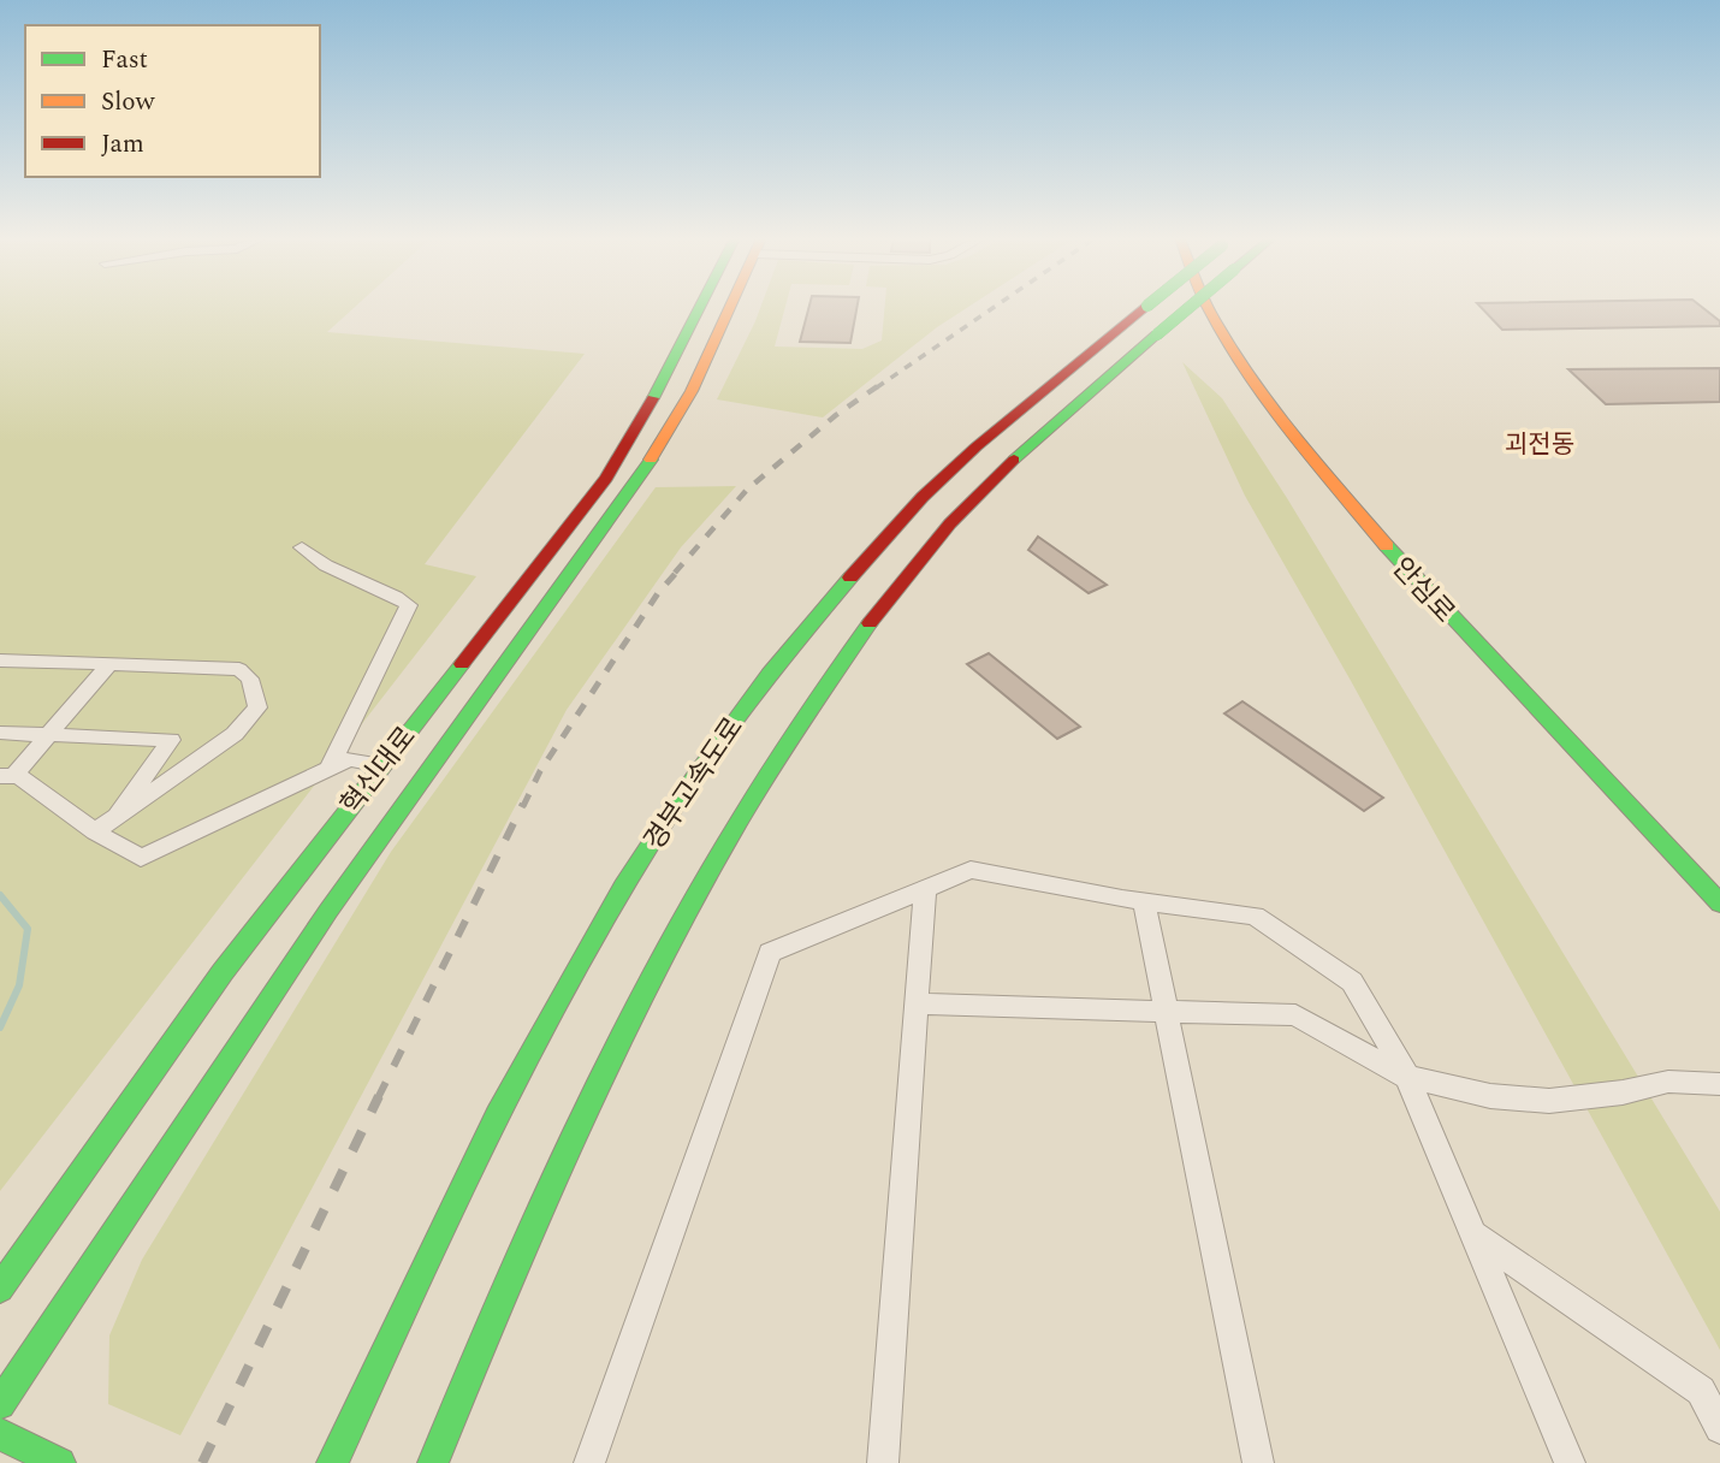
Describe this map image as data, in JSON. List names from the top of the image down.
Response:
{
  "streets": {
    "main road": ["안심로", "혁신대로", "경부고속도로"]
  },
  "districts": ["괴전동"],
  "legend": ["Fast", "Slow", "Jam"]
}
